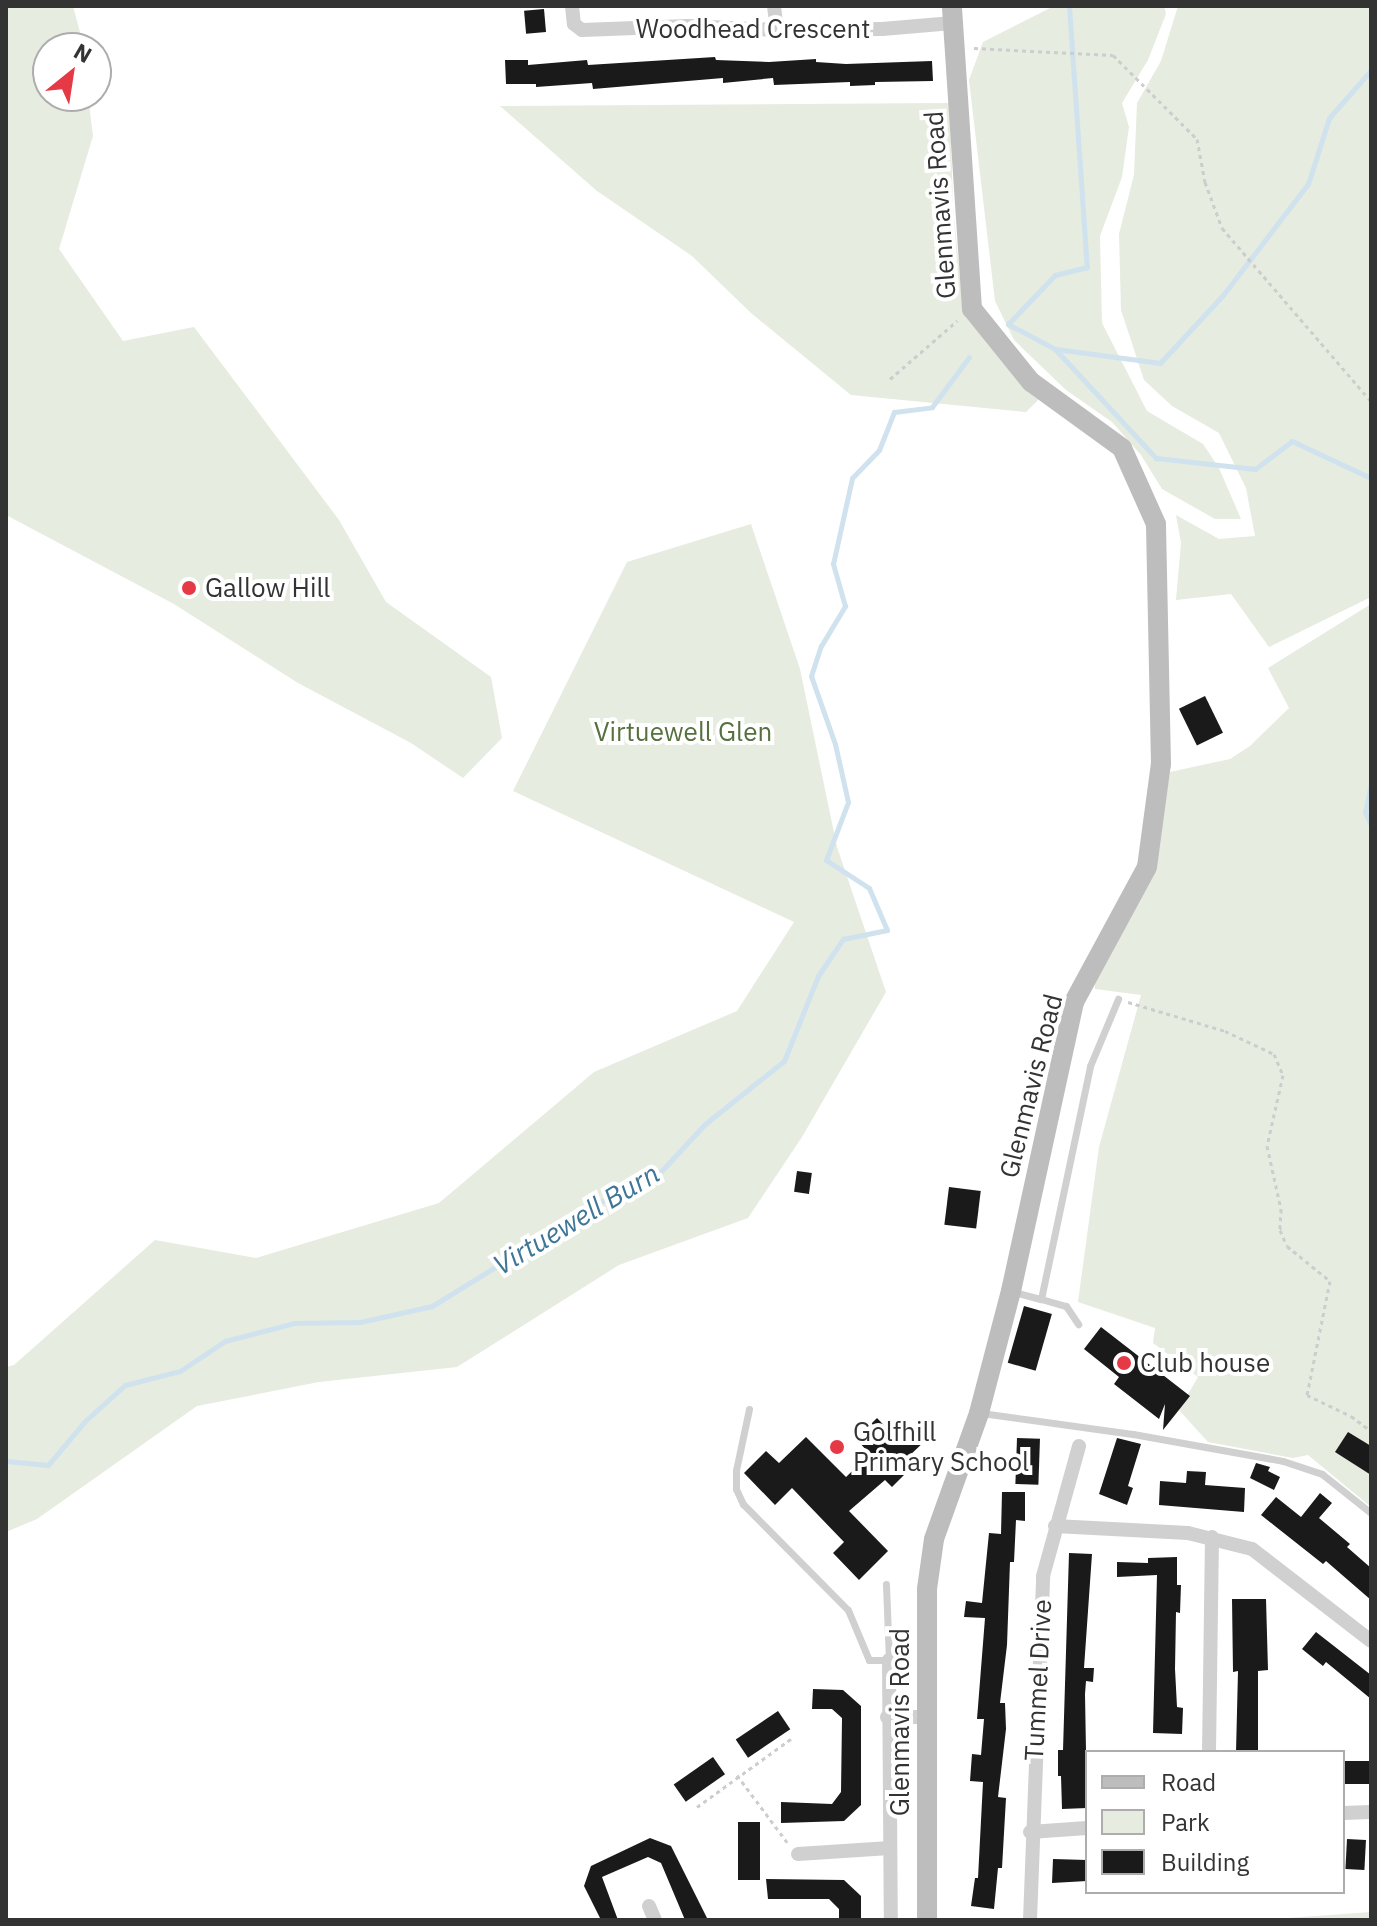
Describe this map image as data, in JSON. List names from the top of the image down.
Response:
{
  "streets": {
    "main road": ["Glenmavis Road"],
    "street": ["Woodhead Crescent", "Tummel Drive"]
  },
  "crossings": [
    ["Woodhead Crescent", "Glenmavis Road"]
  ],
  "water": ["Virtuewell Burn"],
  "parks": ["Virtuewell Glen"],
  "places": ["Gallow Hill", "Club house", "Golfhill Primary School"],
  "legend": ["Road", "Park", "Building"],
  "north": "top right"
}
